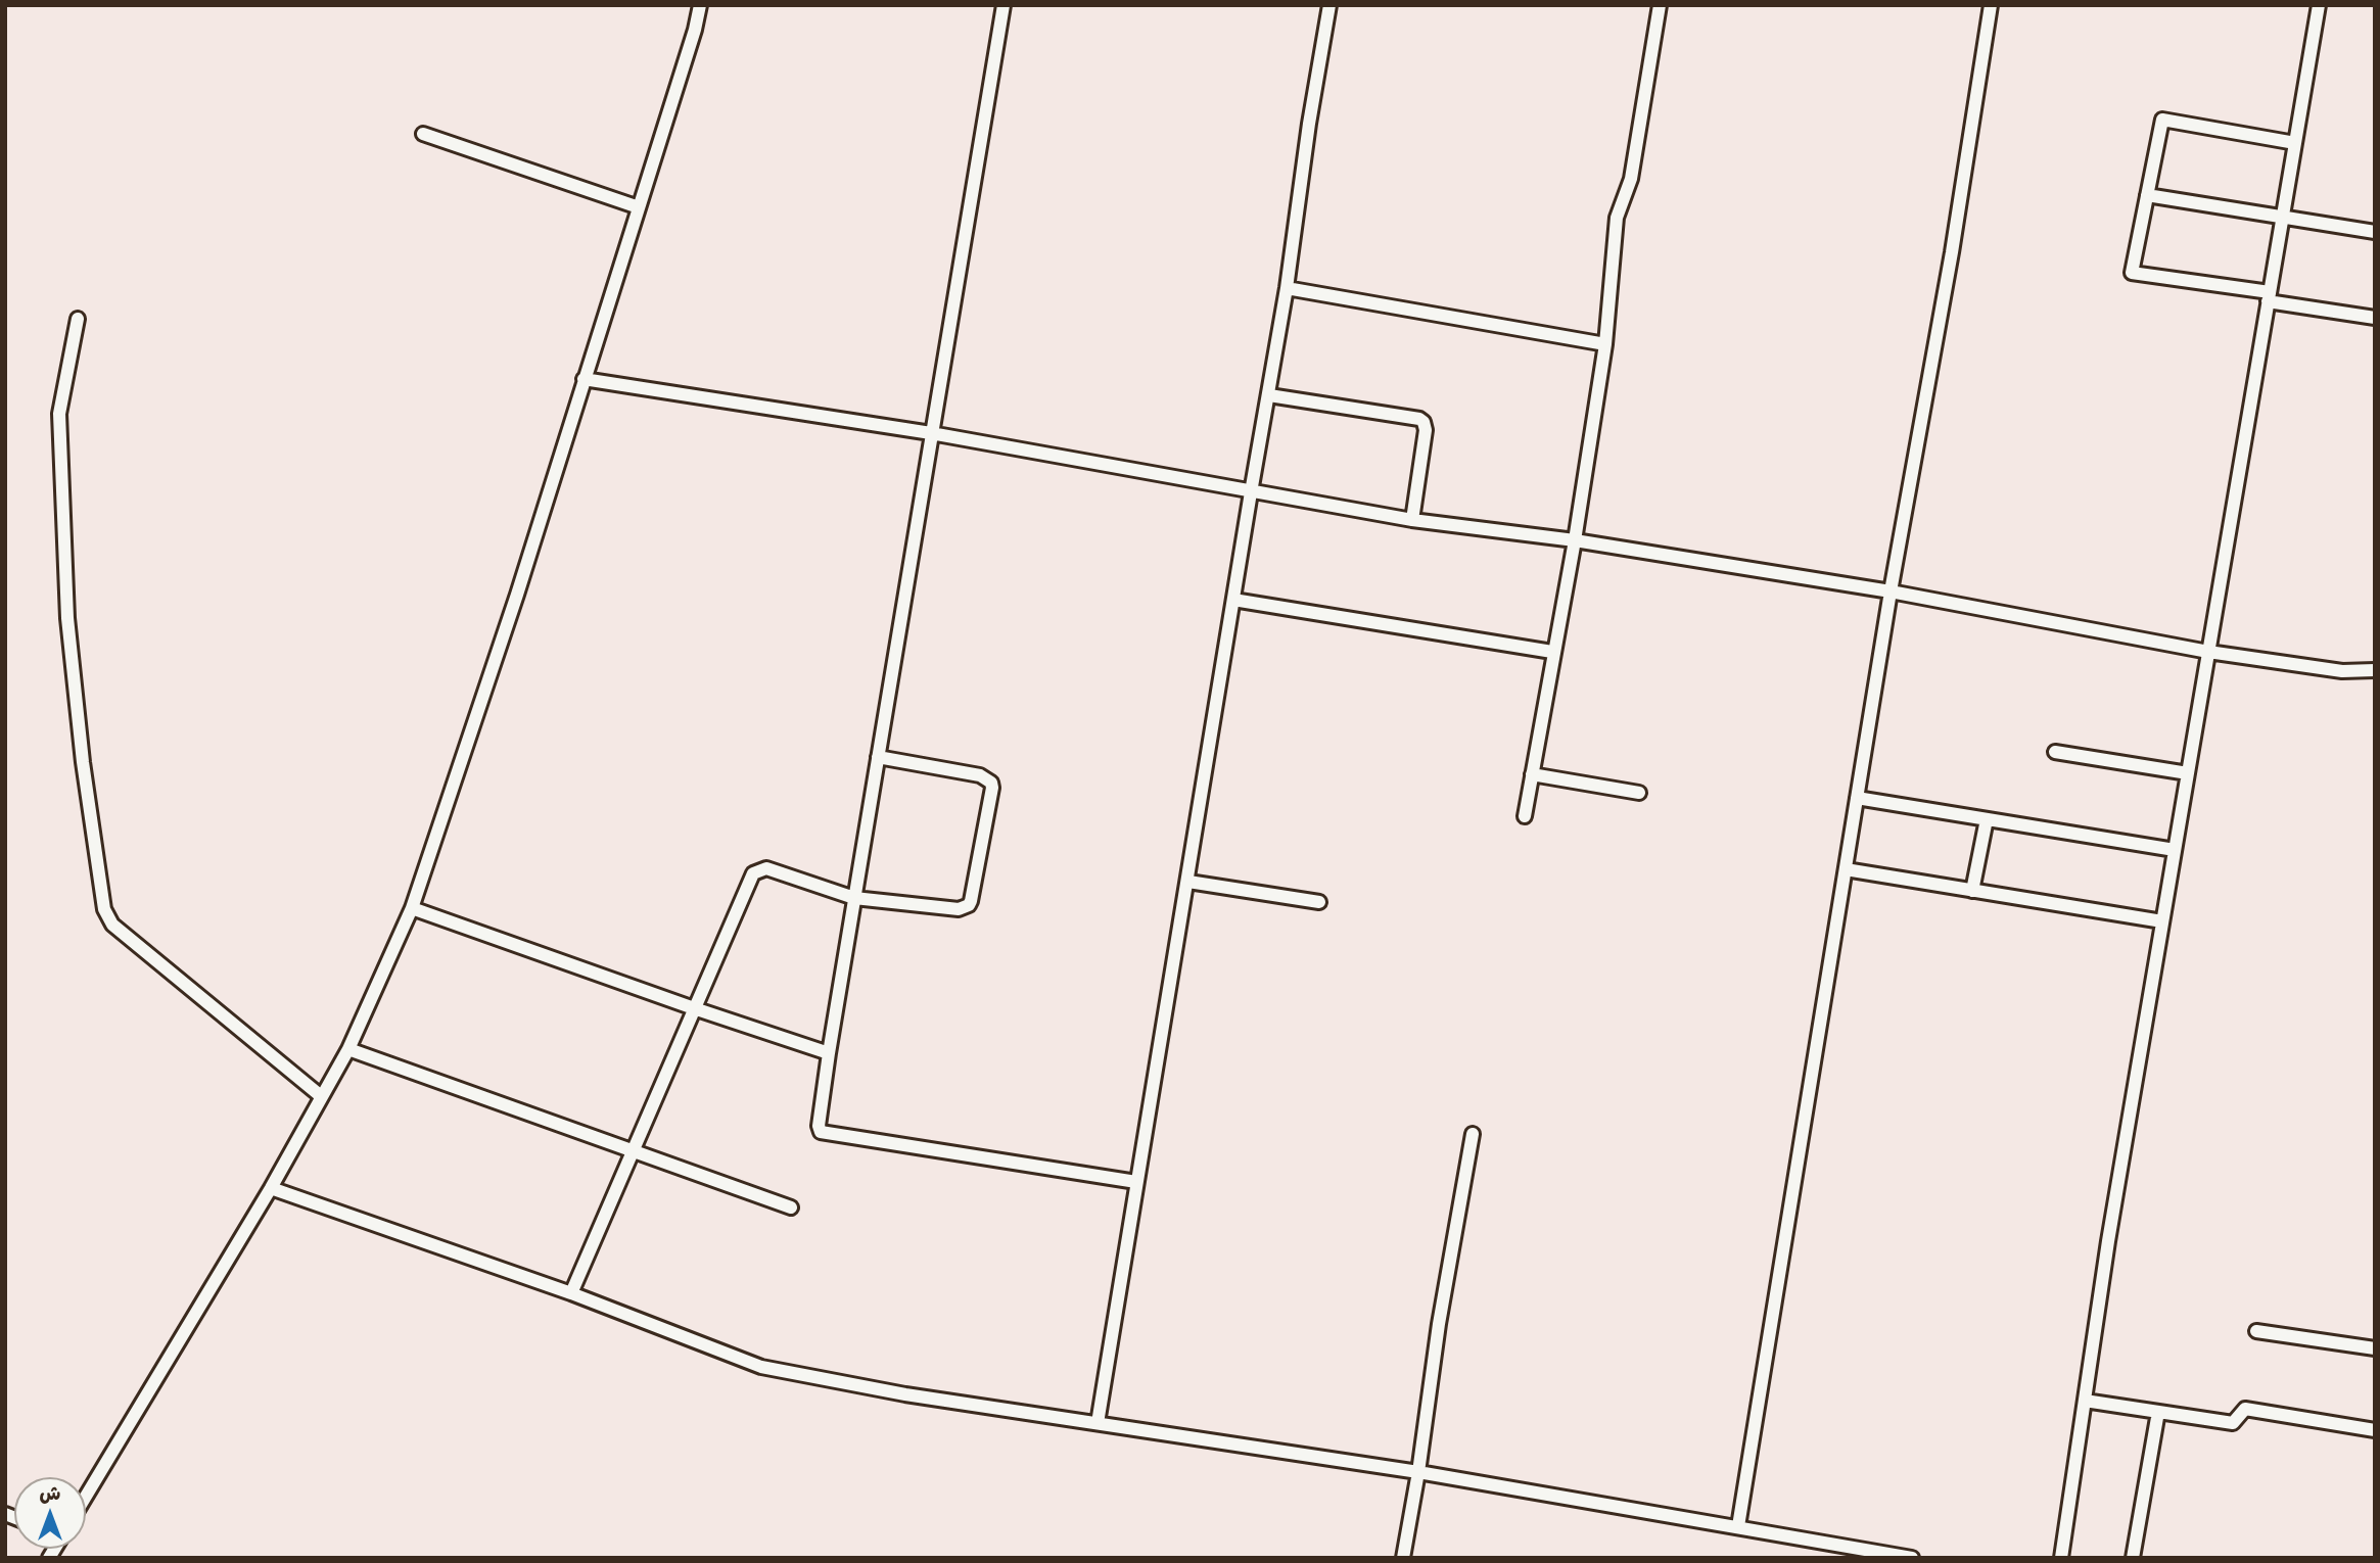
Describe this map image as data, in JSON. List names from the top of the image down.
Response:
{
  "north": "top"
}
